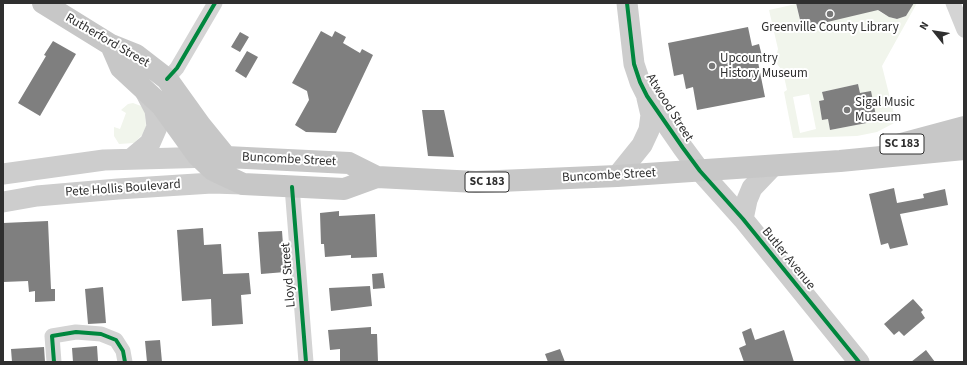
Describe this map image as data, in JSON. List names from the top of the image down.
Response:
{
  "streets": {
    "main road": [
      "Rutherford Street",
      "Atwood Street",
      "SC 183",
      "Buncombe Street",
      "Pete Hollis Boulevard",
      "Butler Avenue"
    ],
    "street": ["Lloyd Street"]
  },
  "crossings": [
    ["Rutherford Street", "Buncombe Street"],
    ["Atwood Street", "Buncombe Street"],
    ["Atwood Street", "Butler Avenue"],
    ["SC 183", "Buncombe Street"],
    ["Buncombe Street", "Pete Hollis Boulevard"],
    ["Buncombe Street", "Butler Avenue"],
    ["Buncombe Street", "Lloyd Street"]
  ],
  "places": ["Greenville County Library", "Upcountry History Museum", "Sigal Music Museum"],
  "north": "top left"
}
